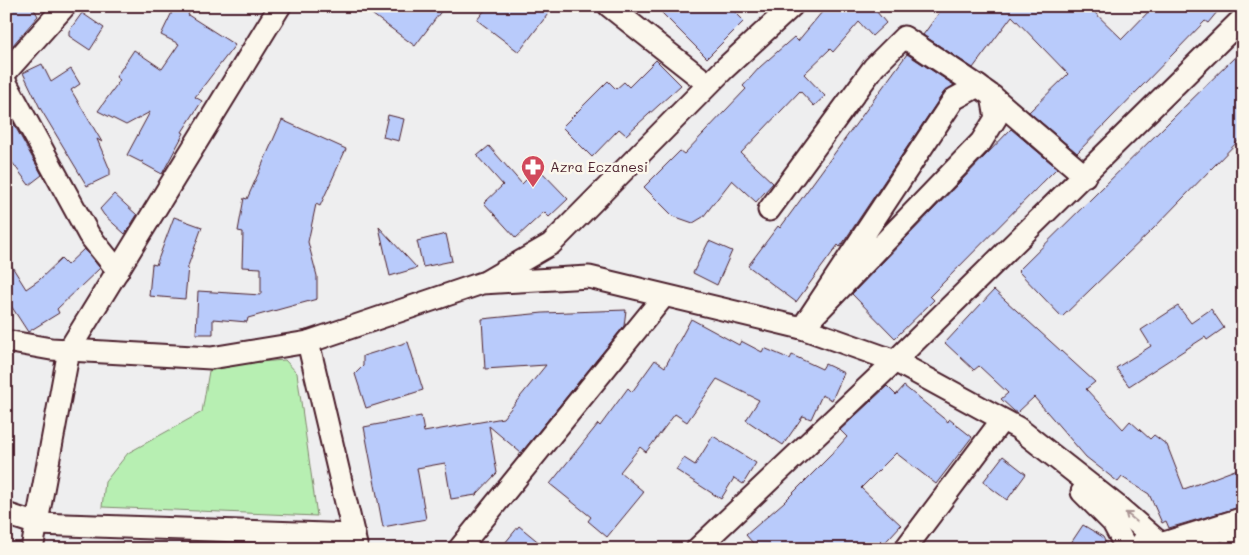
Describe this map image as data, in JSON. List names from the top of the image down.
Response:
{
  "places": {
    "pharmacy": ["Azra Eczanesi"]
  }
}
